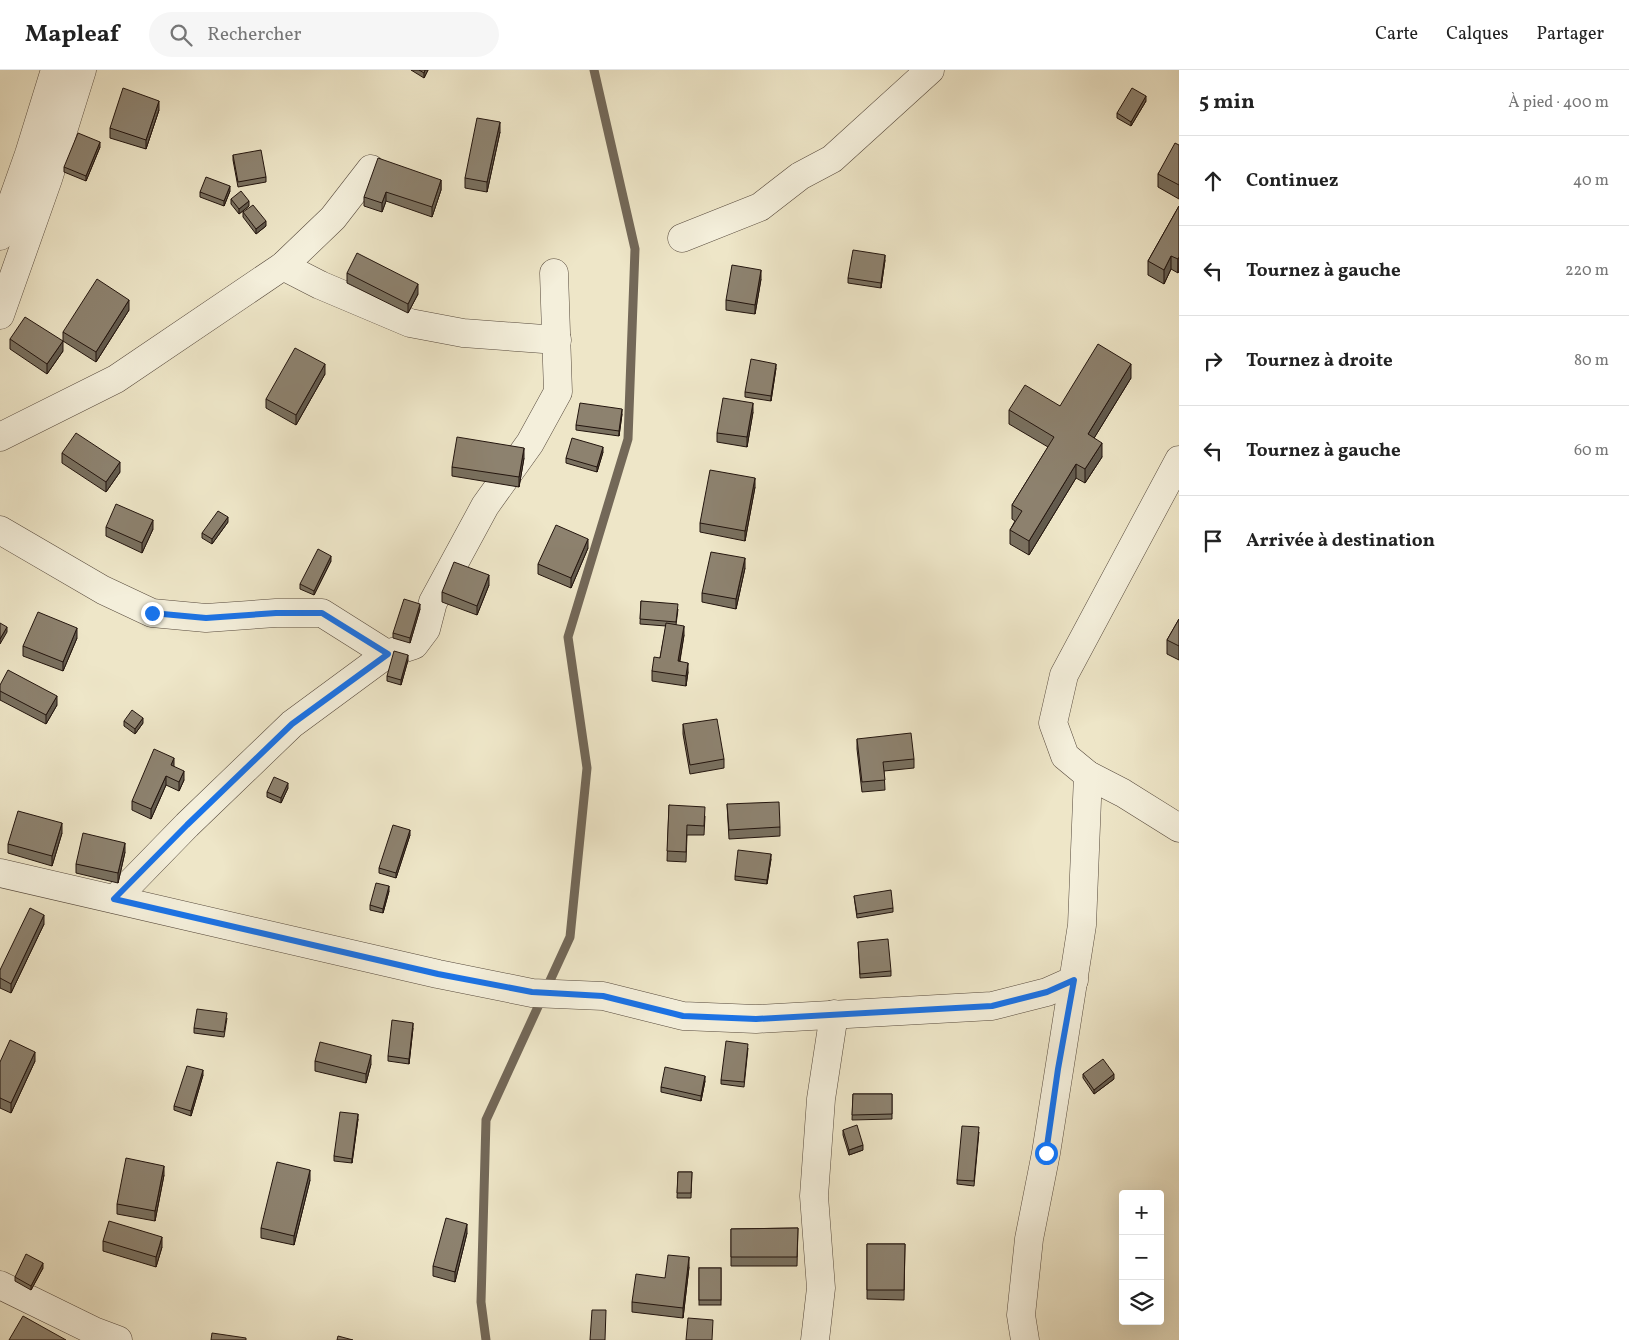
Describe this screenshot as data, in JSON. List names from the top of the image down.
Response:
{
  "page": {
    "header": "Mapleaf",
    "search": "Rechercher",
    "nav": ["Carte", "Calques", "Partager"],
    "heading": ["5 min", "À pied · 400 m"],
    "list": [
      ["Continuez", "40 m"],
      ["Tournez à gauche", "220 m"],
      ["Tournez à droite", "80 m"],
      ["Tournez à gauche", "60 m"],
      "Arrivée à destination"
    ],
    "map_buttons": ["+", "−"]
  }
}
